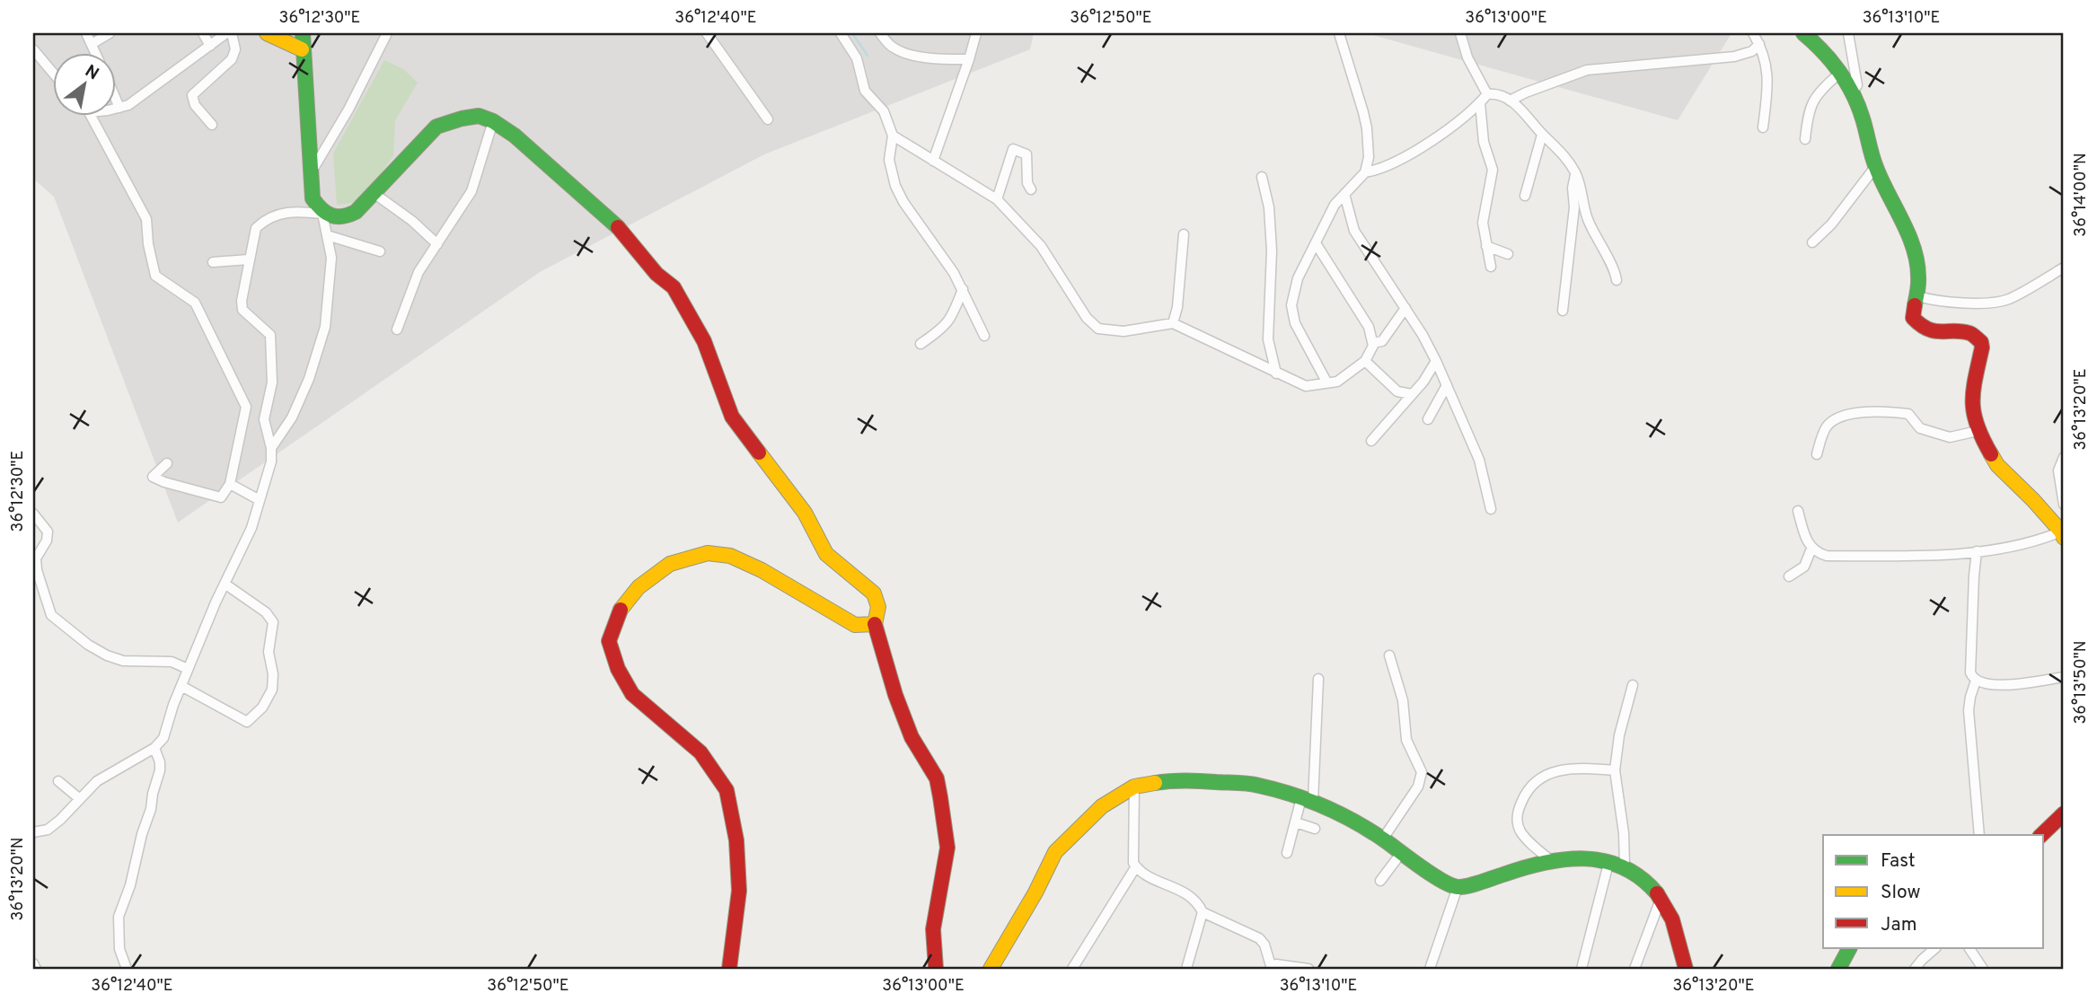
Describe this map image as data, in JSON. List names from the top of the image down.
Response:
{
  "legend": ["Fast", "Slow", "Jam"],
  "north": "top right",
  "coordinates": [
    "36°12'30\"E",
    "36°12'40\"E",
    "36°12'50\"E",
    "36°13'00\"E",
    "36°13'10\"E",
    "36°14'00\"N",
    "36°13'20\"E",
    "36°13'50\"N",
    "36°13'20\"N"
  ]
}
